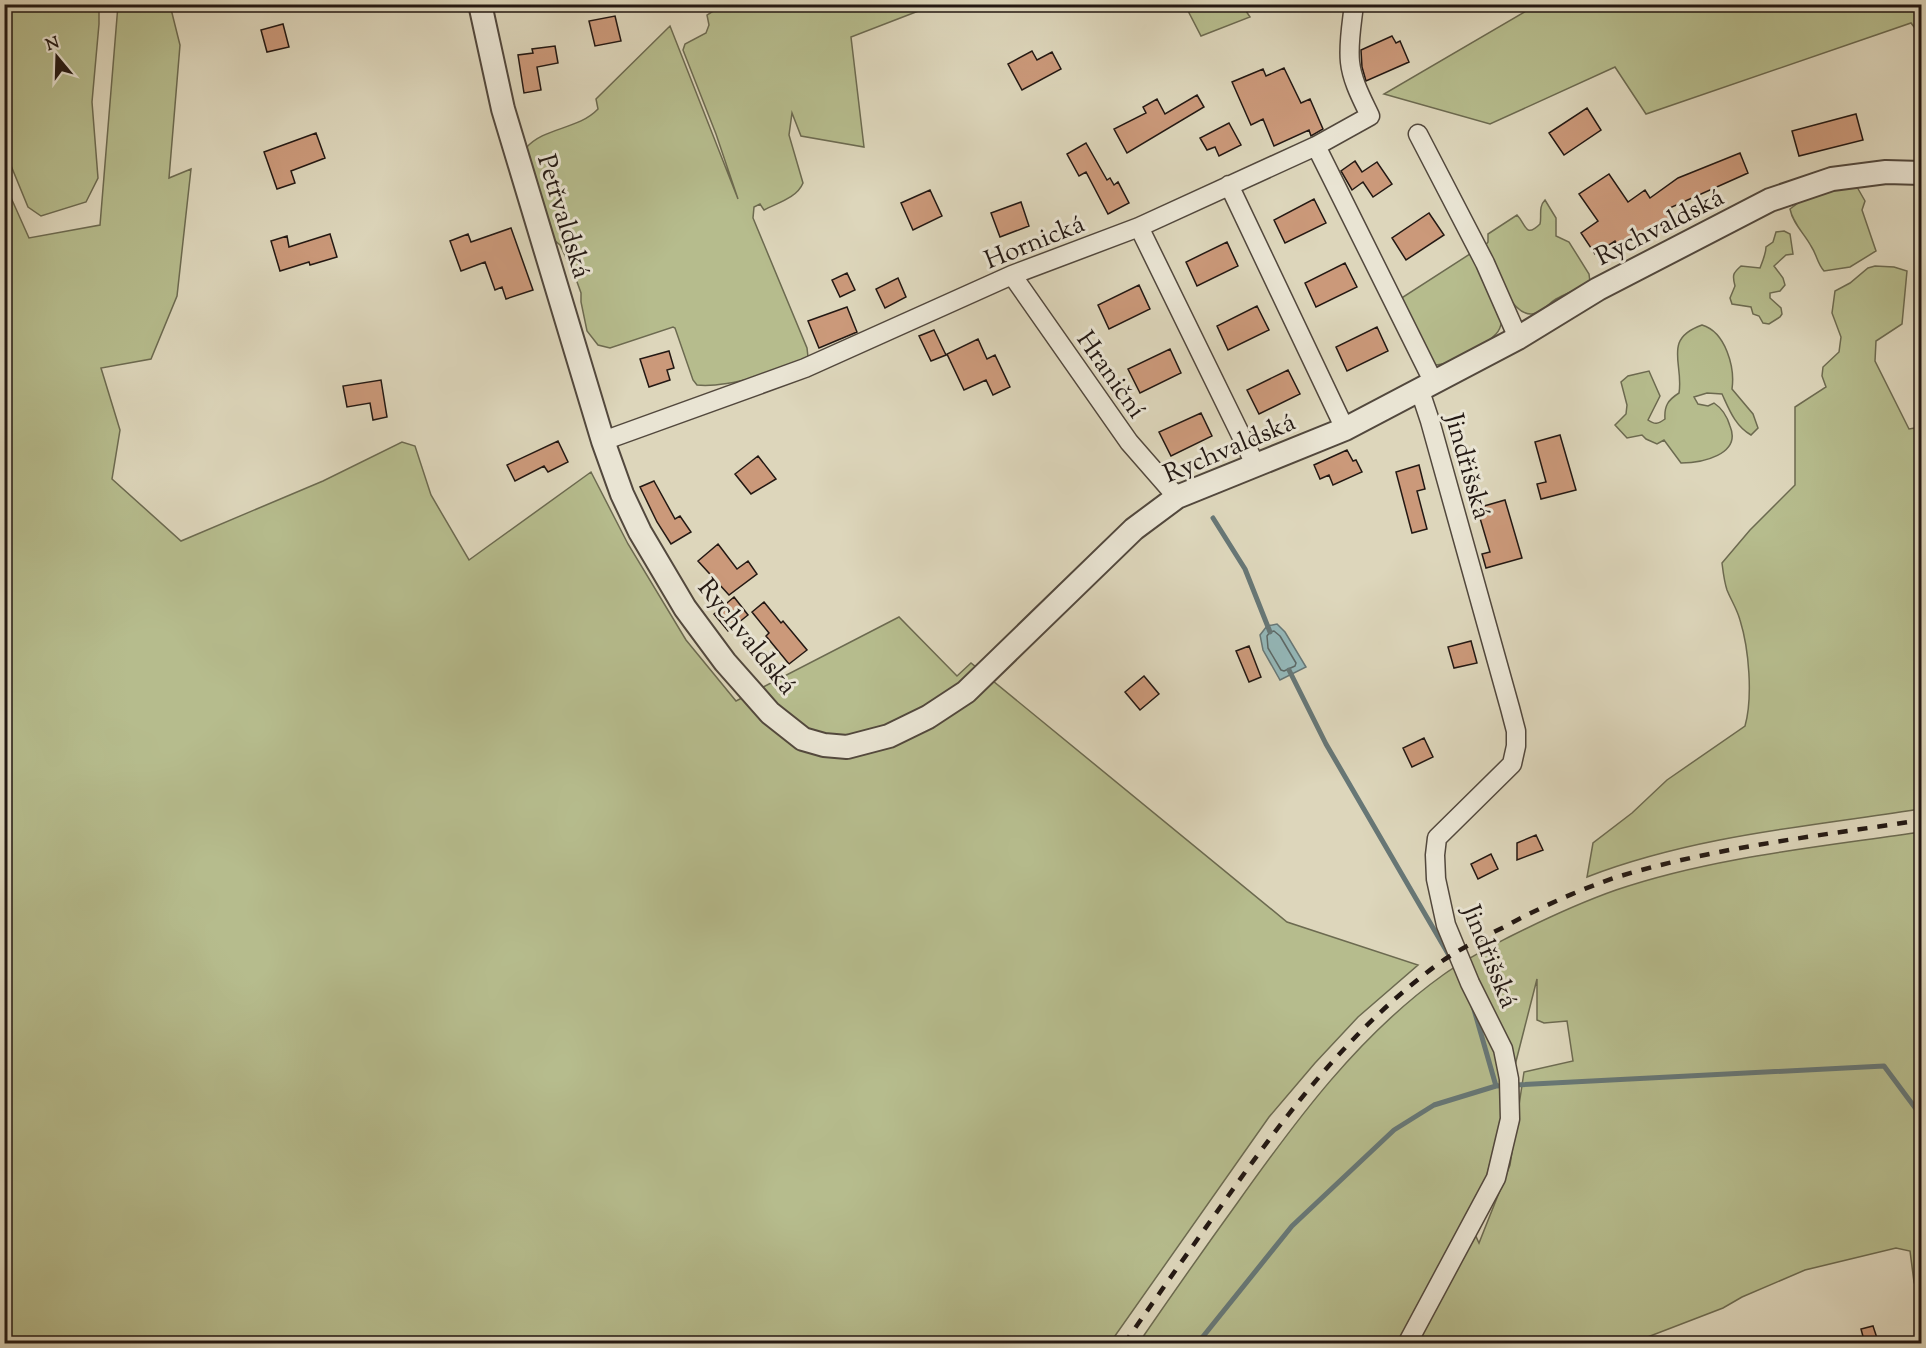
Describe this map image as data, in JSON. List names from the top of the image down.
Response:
{
  "streets": {
    "street": [
      "Petřvaldská",
      "Rychvaldská",
      "Hornická",
      "Hraniční",
      "Jindřišská"
    ]
  },
  "crossings": [
    ["Petřvaldská", "Rychvaldská"],
    ["Petřvaldská", "Hornická"],
    ["Rychvaldská", "Hornická"],
    ["Rychvaldská", "Hraniční"],
    ["Rychvaldská", "Jindřišská"],
    ["Hornická", "Hraniční"],
    ["Hornická", "Jindřišská"]
  ],
  "north": "top"
}
